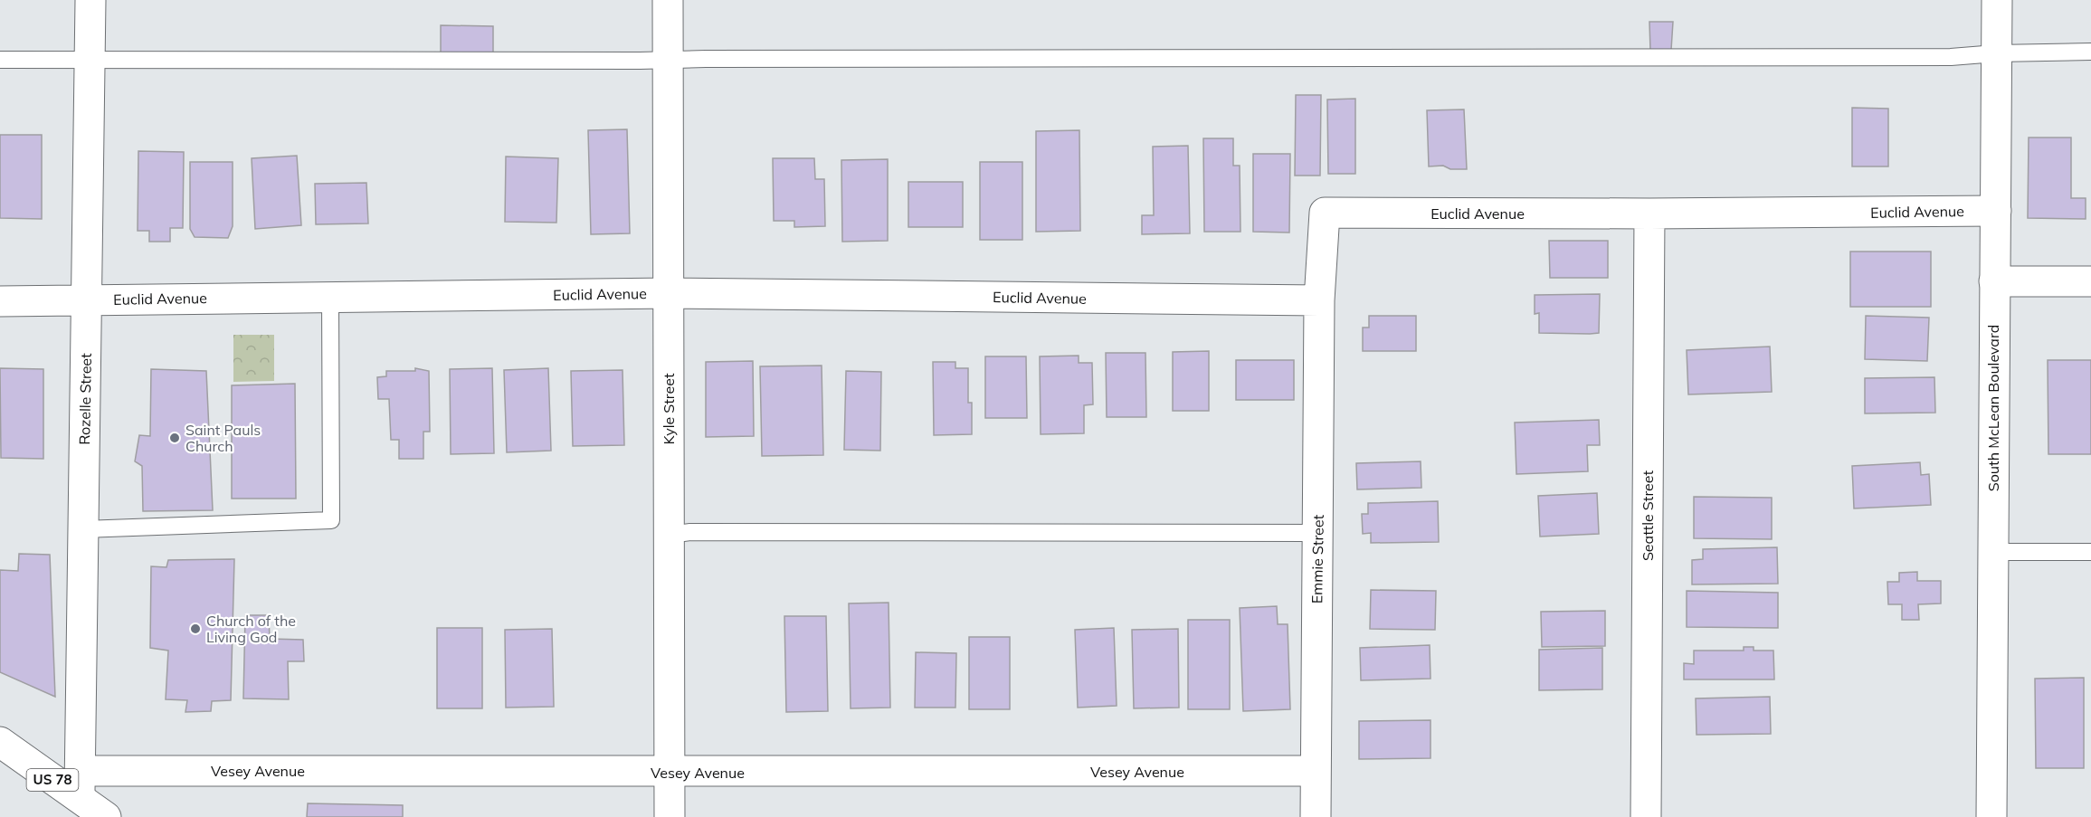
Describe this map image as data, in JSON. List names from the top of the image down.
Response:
{
  "streets": {
    "street": [
      "Euclid Avenue",
      "Rozelle Street",
      "South McLean Boulevard",
      "Kyle Street",
      "Seattle Street",
      "Emmie Street",
      "Vesey Avenue",
      "US 78"
    ]
  },
  "crossings": [
    ["Euclid Avenue", "Rozelle Street"],
    ["Euclid Avenue", "South McLean Boulevard"],
    ["Euclid Avenue", "Kyle Street"],
    ["Euclid Avenue", "Seattle Street"],
    ["Euclid Avenue", "Emmie Street"],
    ["Rozelle Street", "Vesey Avenue"],
    ["Rozelle Street", "US 78"],
    ["Kyle Street", "Vesey Avenue"],
    ["Emmie Street", "Vesey Avenue"],
    ["Vesey Avenue", "US 78"]
  ],
  "places": ["Saint Pauls Church", "Church of the Living God"]
}
